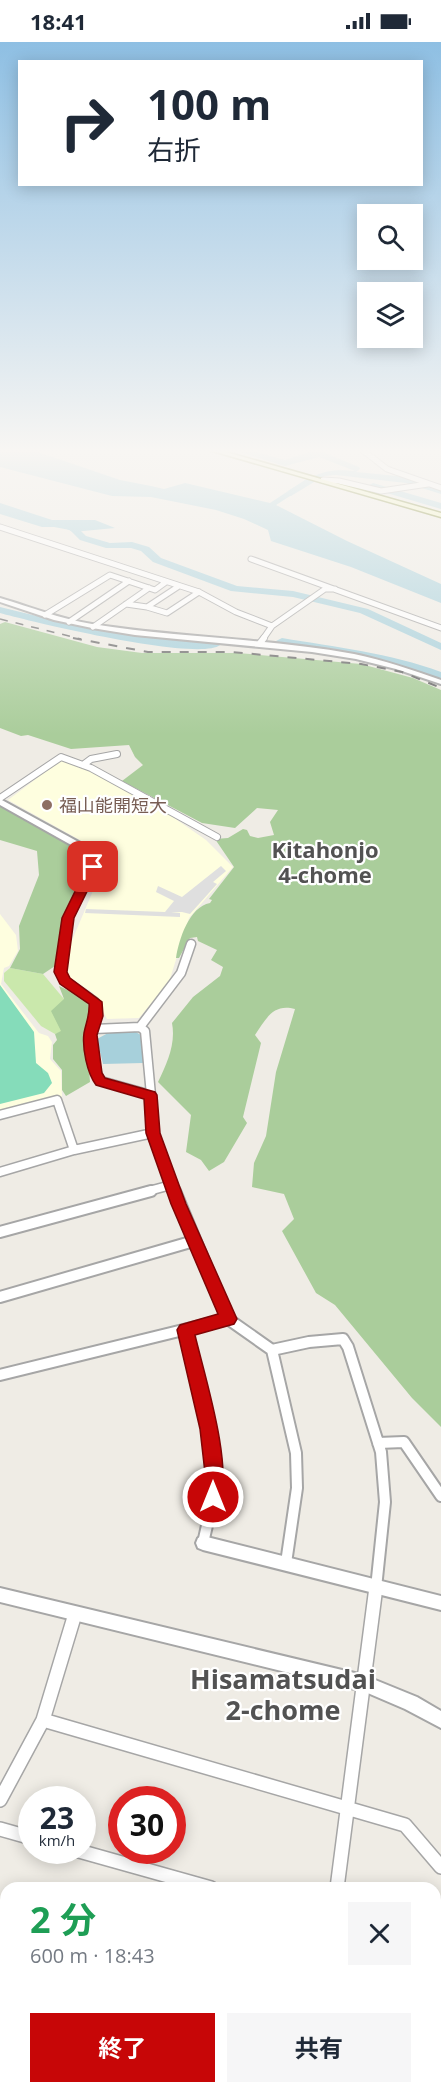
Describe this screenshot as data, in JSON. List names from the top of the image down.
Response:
{
  "districts": ["Kitahonjo 4-chome", "Hisamatsudai 2-chome"],
  "places": ["福山能開短大"],
  "page": {
    "status": "18:41",
    "turn": ["100 m", "右折"],
    "speed": "23 km/h",
    "limit": "30",
    "heading": ["2 分", "600 m · 18:43"],
    "buttons": ["終了", "共有"]
  }
}
